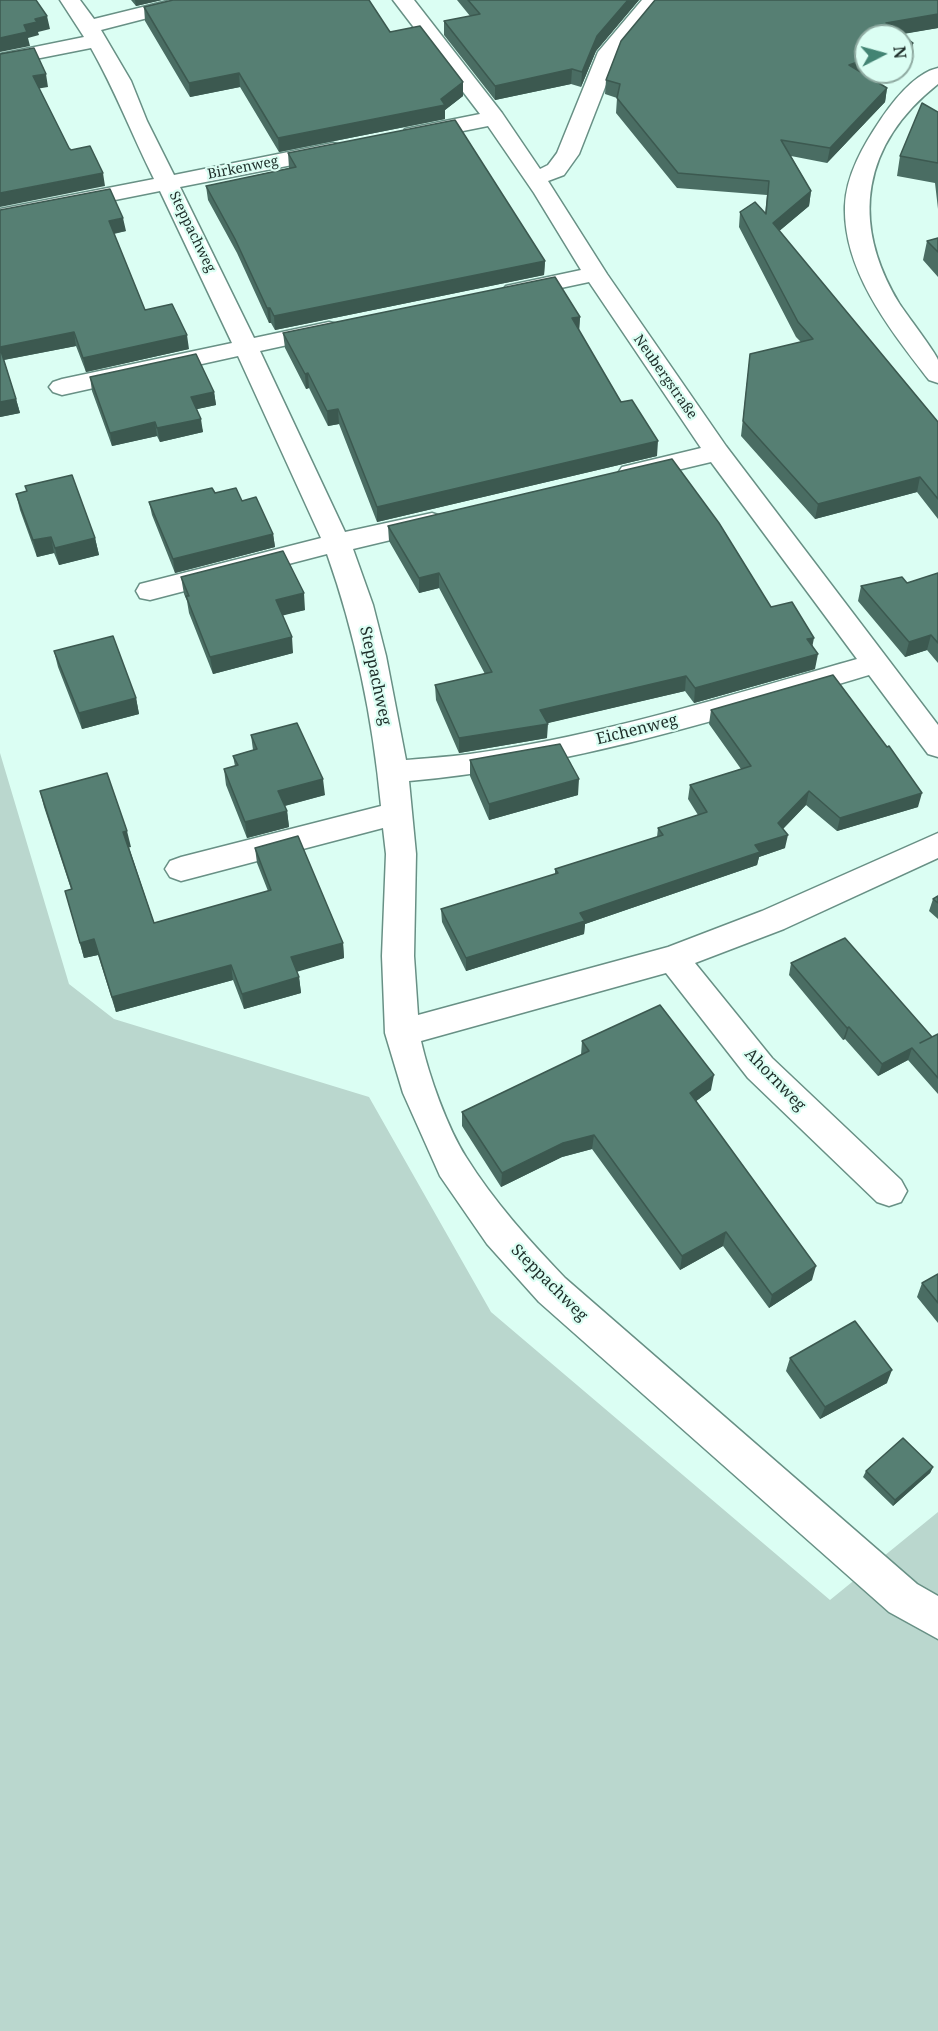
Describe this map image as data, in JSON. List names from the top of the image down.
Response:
{
  "streets": {
    "street": [
      "Birkenweg",
      "Steppachweg",
      "Neubergstraße",
      "Eichenweg",
      "Ahornweg"
    ]
  },
  "crossings": [
    ["Birkenweg", "Steppachweg"],
    ["Steppachweg", "Eichenweg"],
    ["Neubergstraße", "Eichenweg"]
  ],
  "north": "right"
}
